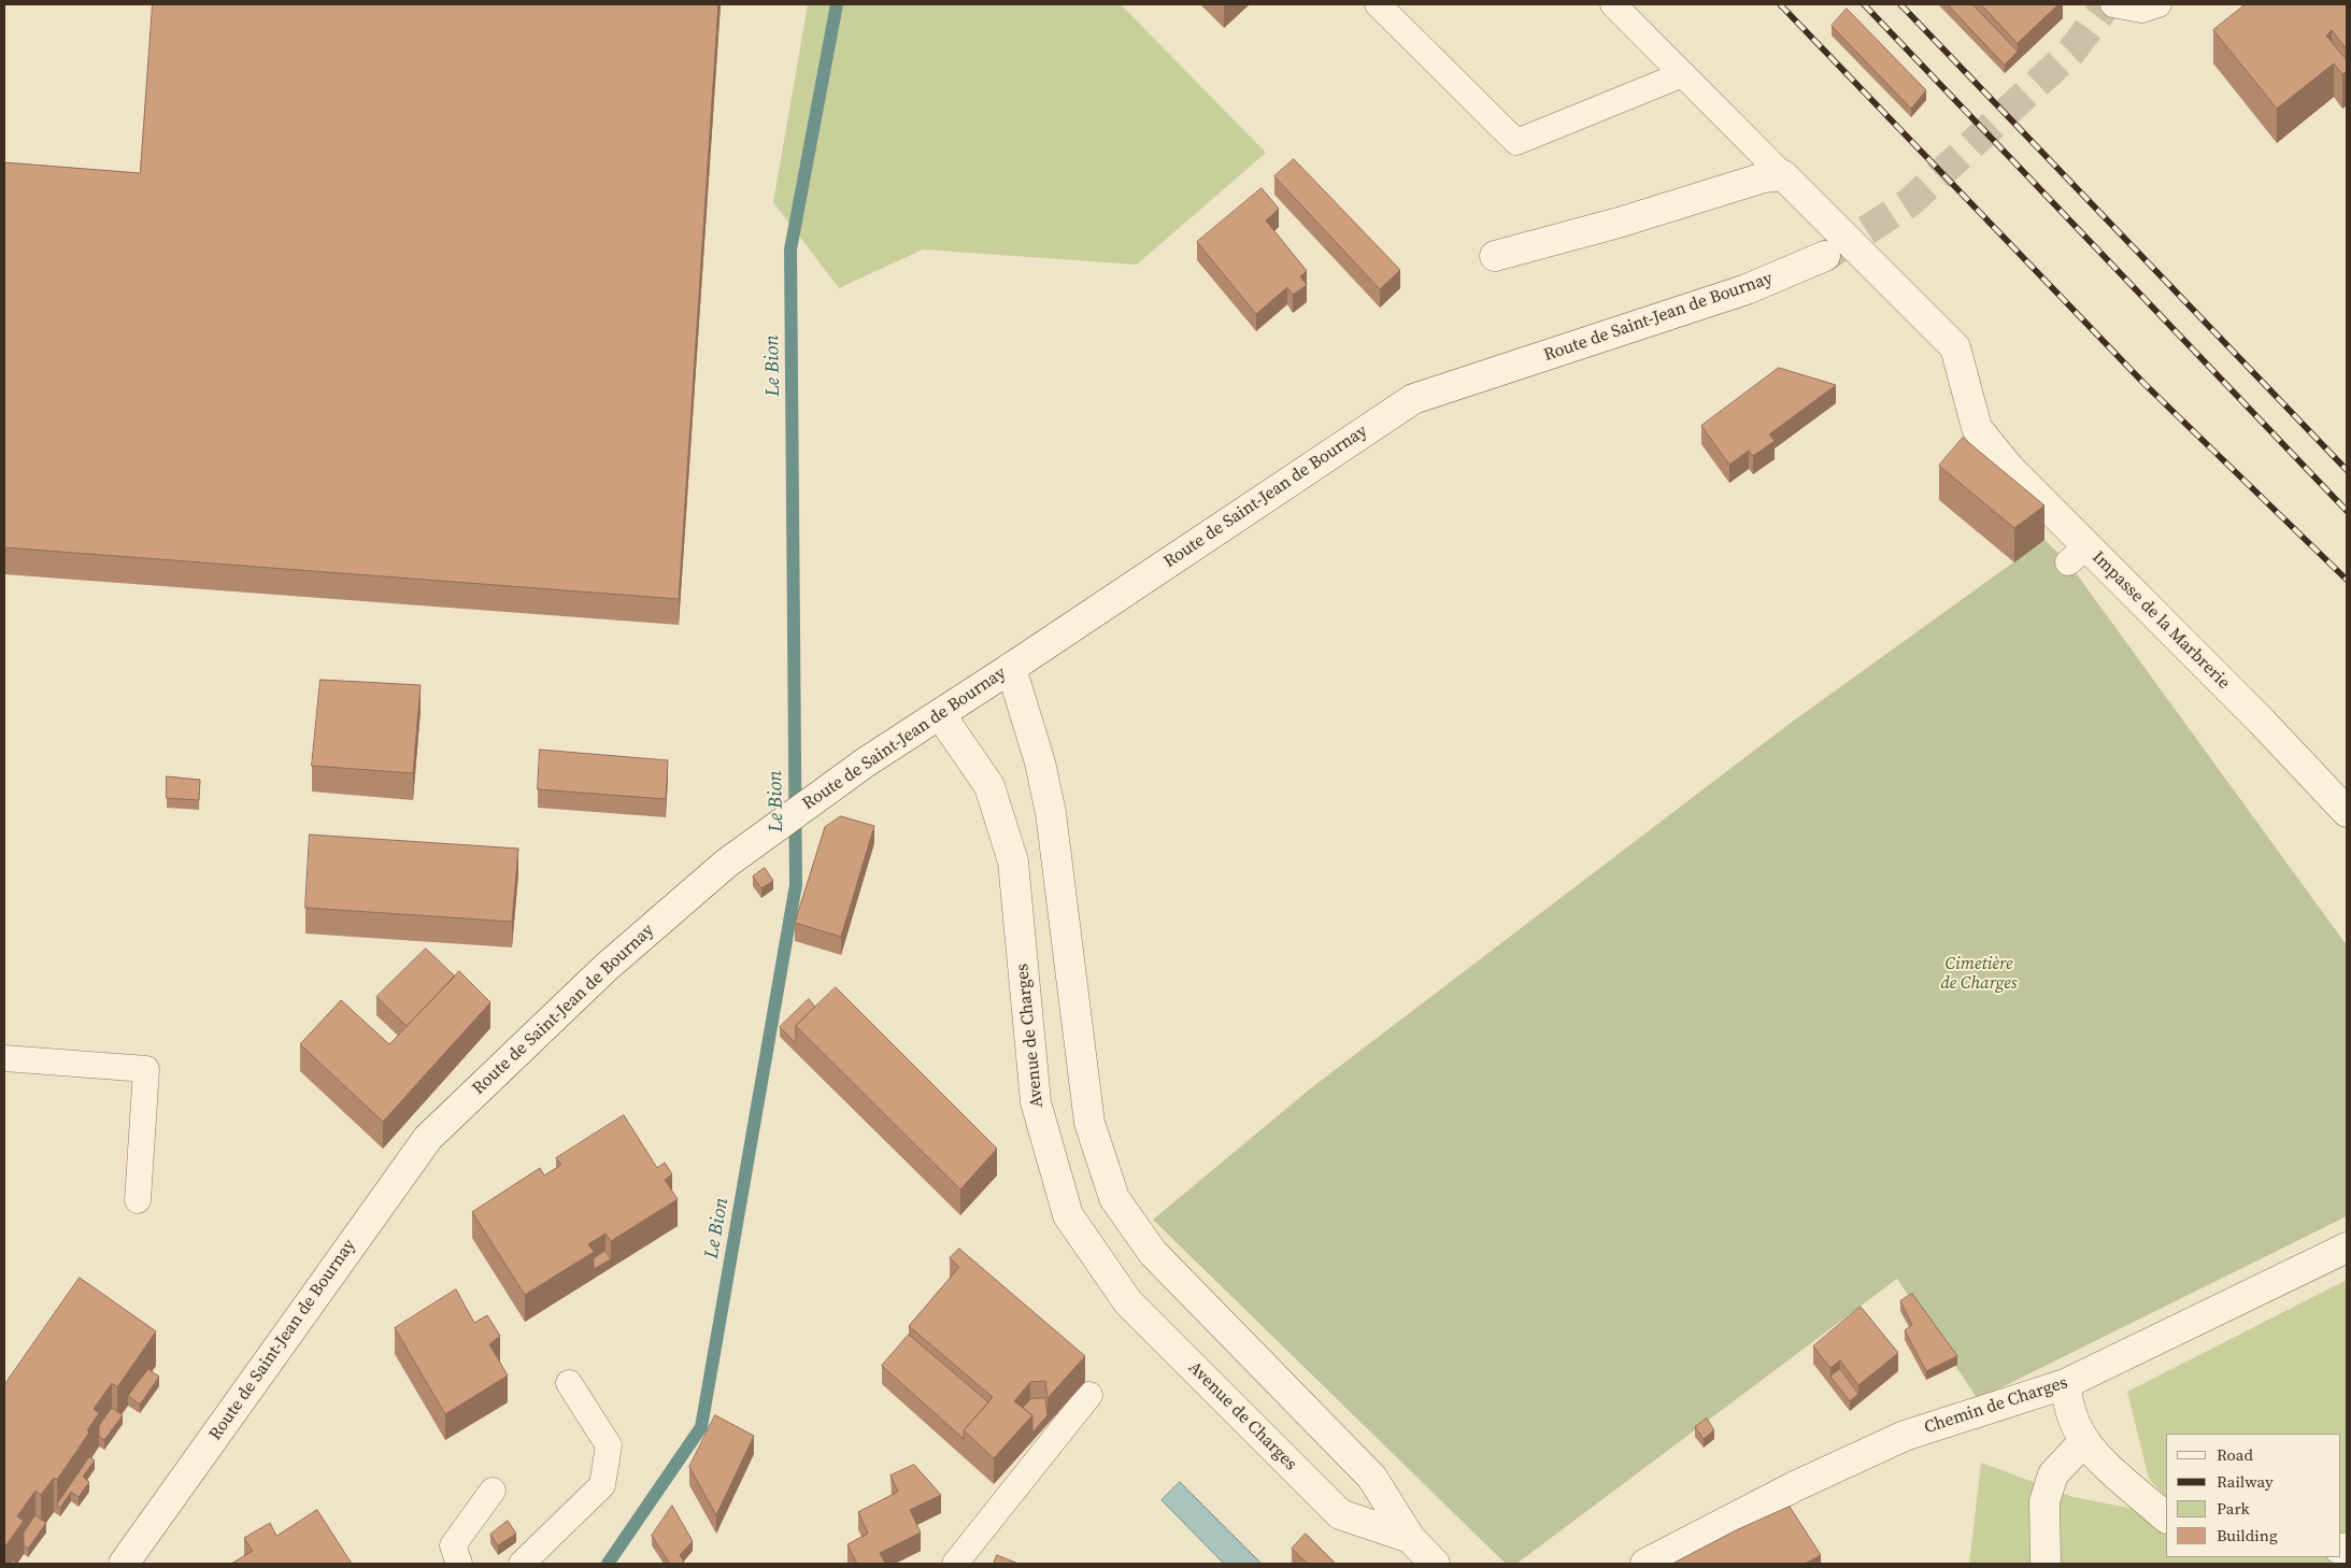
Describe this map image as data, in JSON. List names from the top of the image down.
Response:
{
  "streets": {
    "street": [
      "Route de Saint-Jean de Bournay",
      "Impasse de la Marbrerie",
      "Avenue de Charges",
      "Chemin de Charges"
    ]
  },
  "crossings": [
    ["Route de Saint-Jean de Bournay", "Avenue de Charges"]
  ],
  "water": ["Le Bion"],
  "parks": ["Cimetière de Charges"],
  "legend": [
    "Road",
    "Railway",
    "Park",
    "Building"
  ]
}
